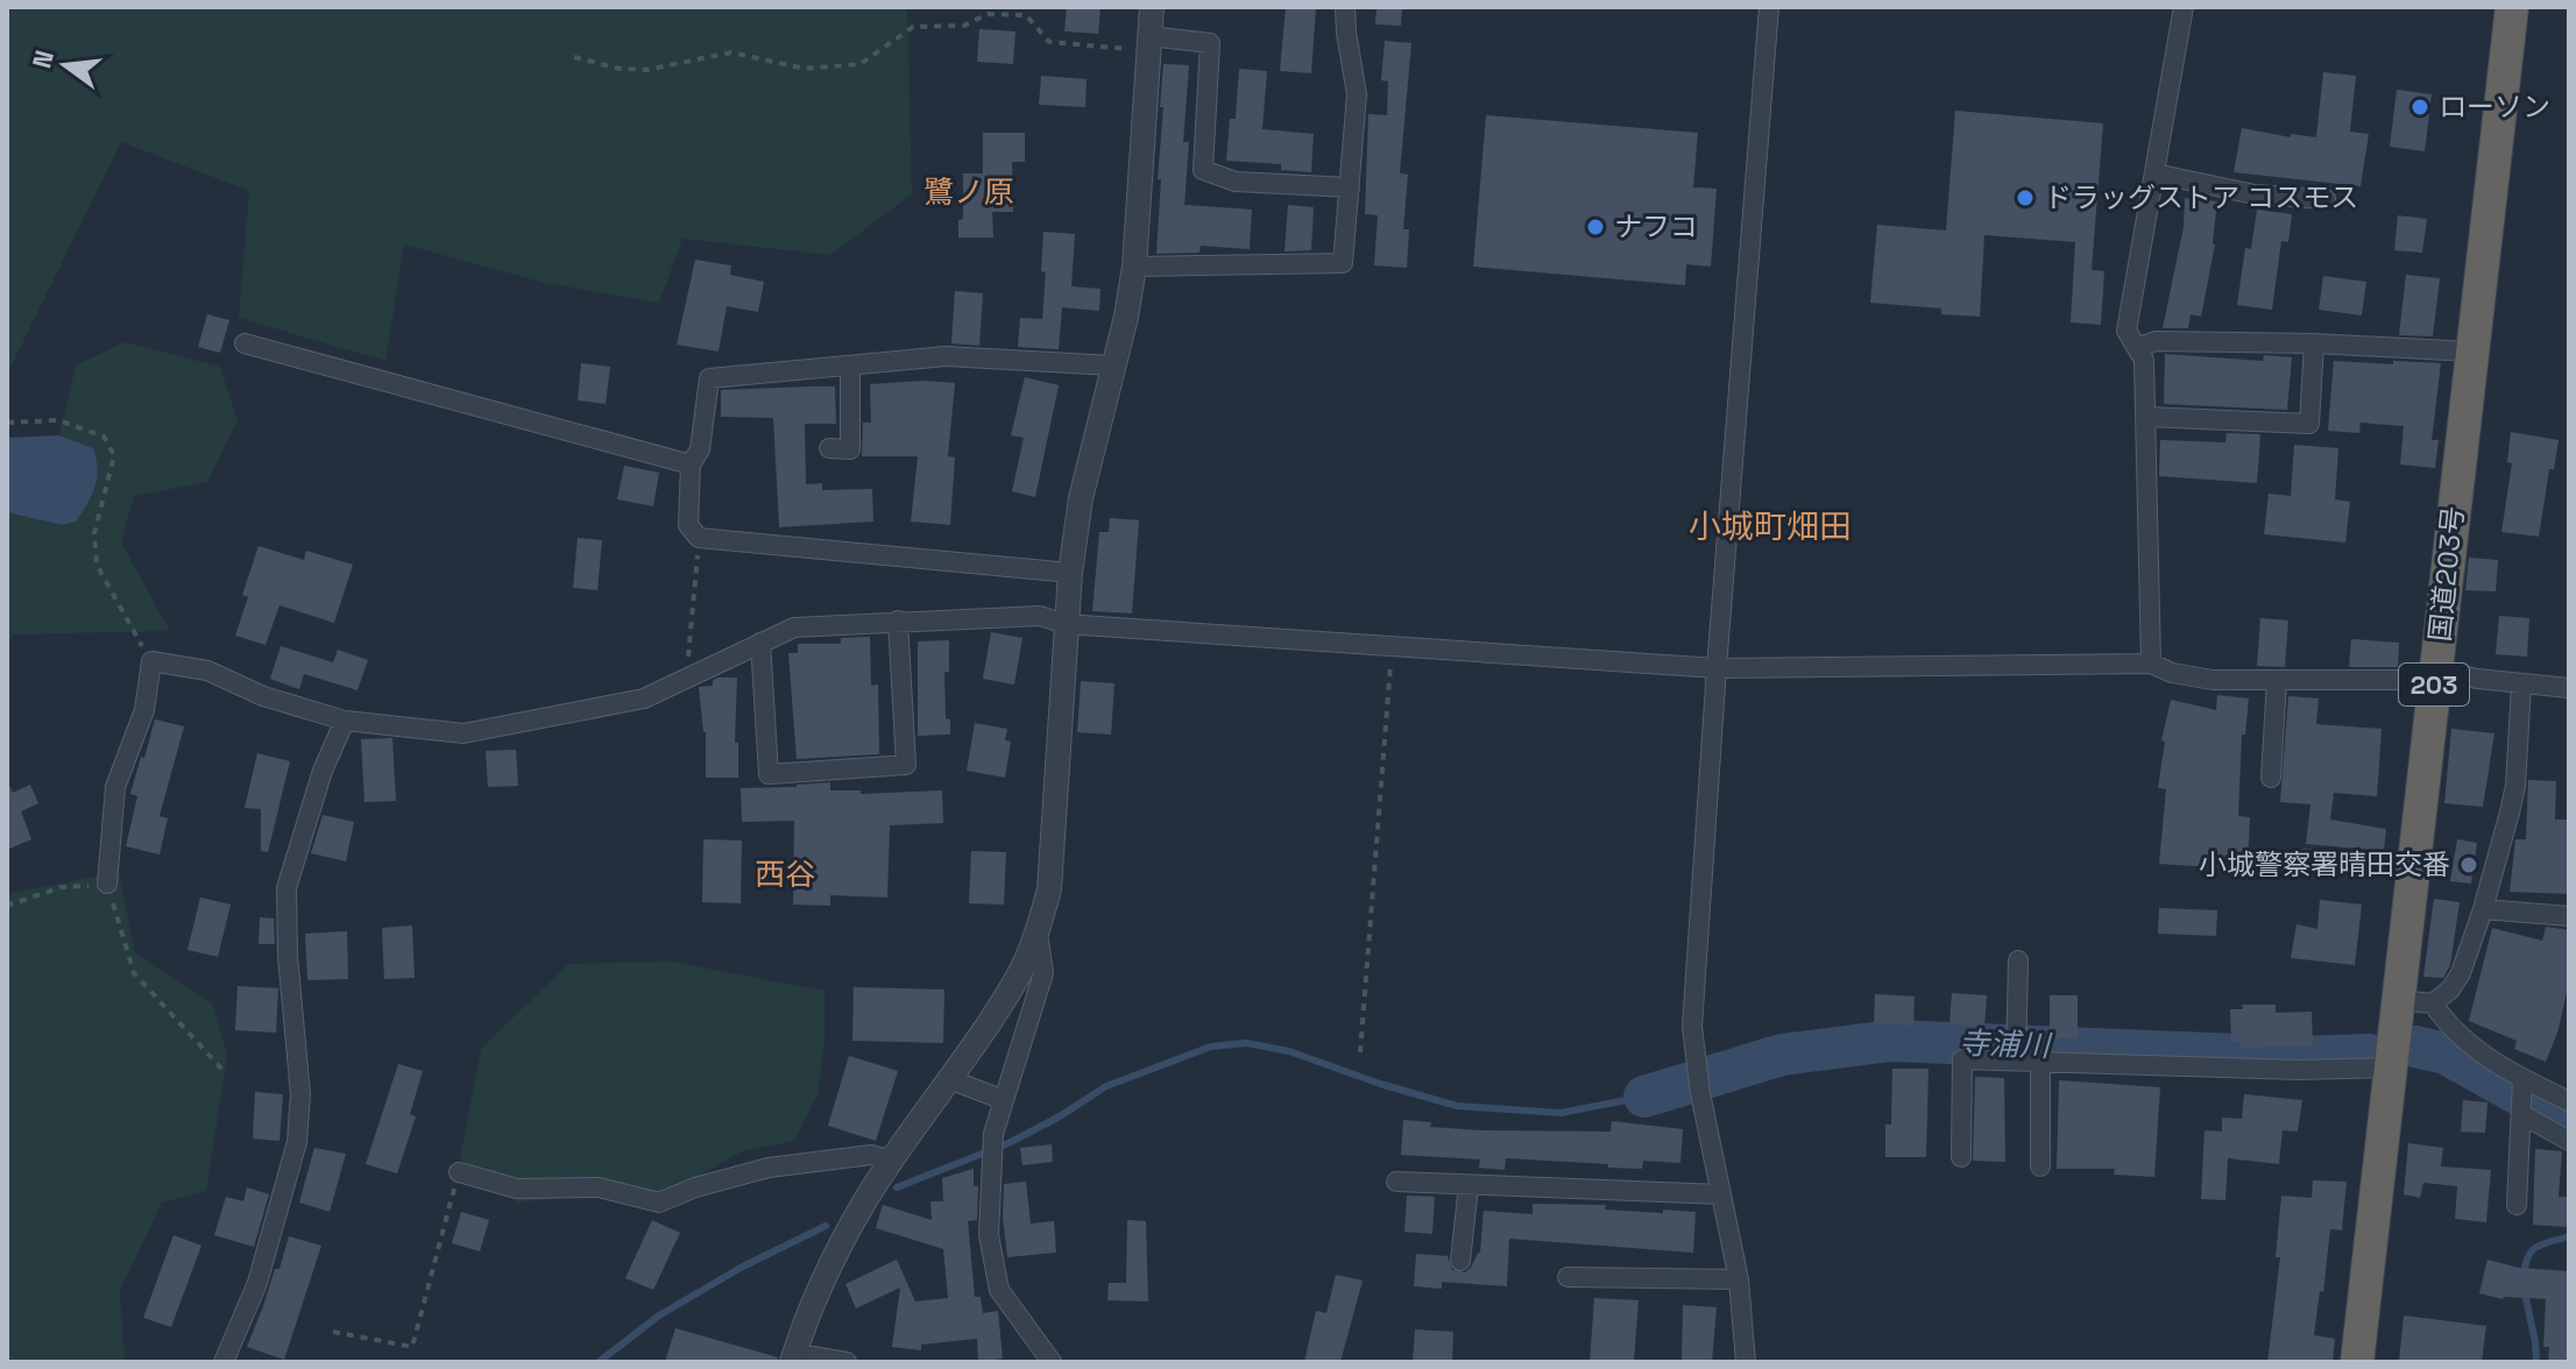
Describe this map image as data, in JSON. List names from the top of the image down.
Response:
{
  "streets": {
    "highway": ["国道203号", "203"]
  },
  "districts": ["鷺ノ原", "小城町畑田", "西谷"],
  "water": ["寺浦川"],
  "places": [
    "ローソン",
    "ドラッグストア コスモス",
    "ナフコ",
    "小城警察署晴田交番"
  ],
  "north": "left"
}
